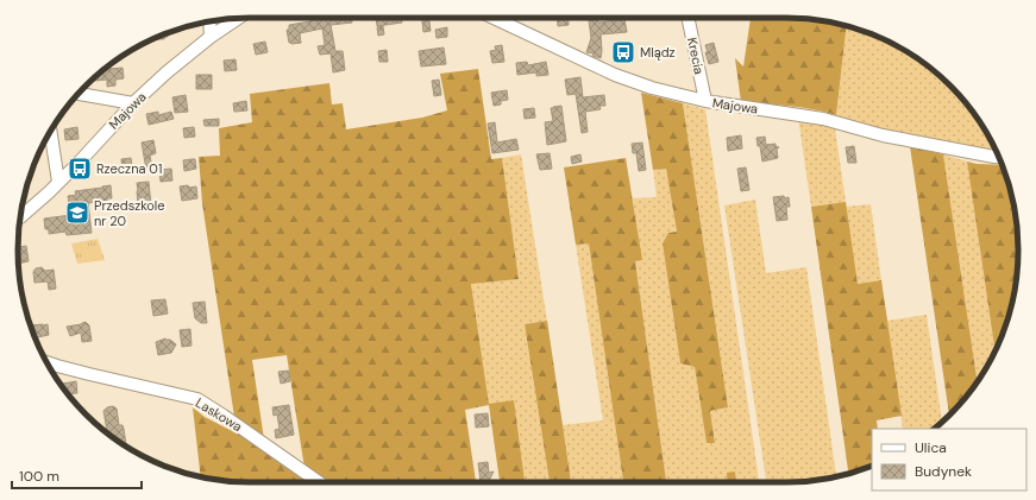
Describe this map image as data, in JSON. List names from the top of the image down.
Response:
{
  "streets": {
    "street": ["Krecia", "Majowa", "Laskowa"]
  },
  "crossings": [
    ["Krecia", "Majowa"]
  ],
  "places": {
    "bus stop": ["Mlądz", "Rzeczna 01"],
    "school or university": ["Przedszkole nr 20"]
  },
  "legend": ["Ulica", "Budynek"],
  "scale_bar": "100 m"
}
